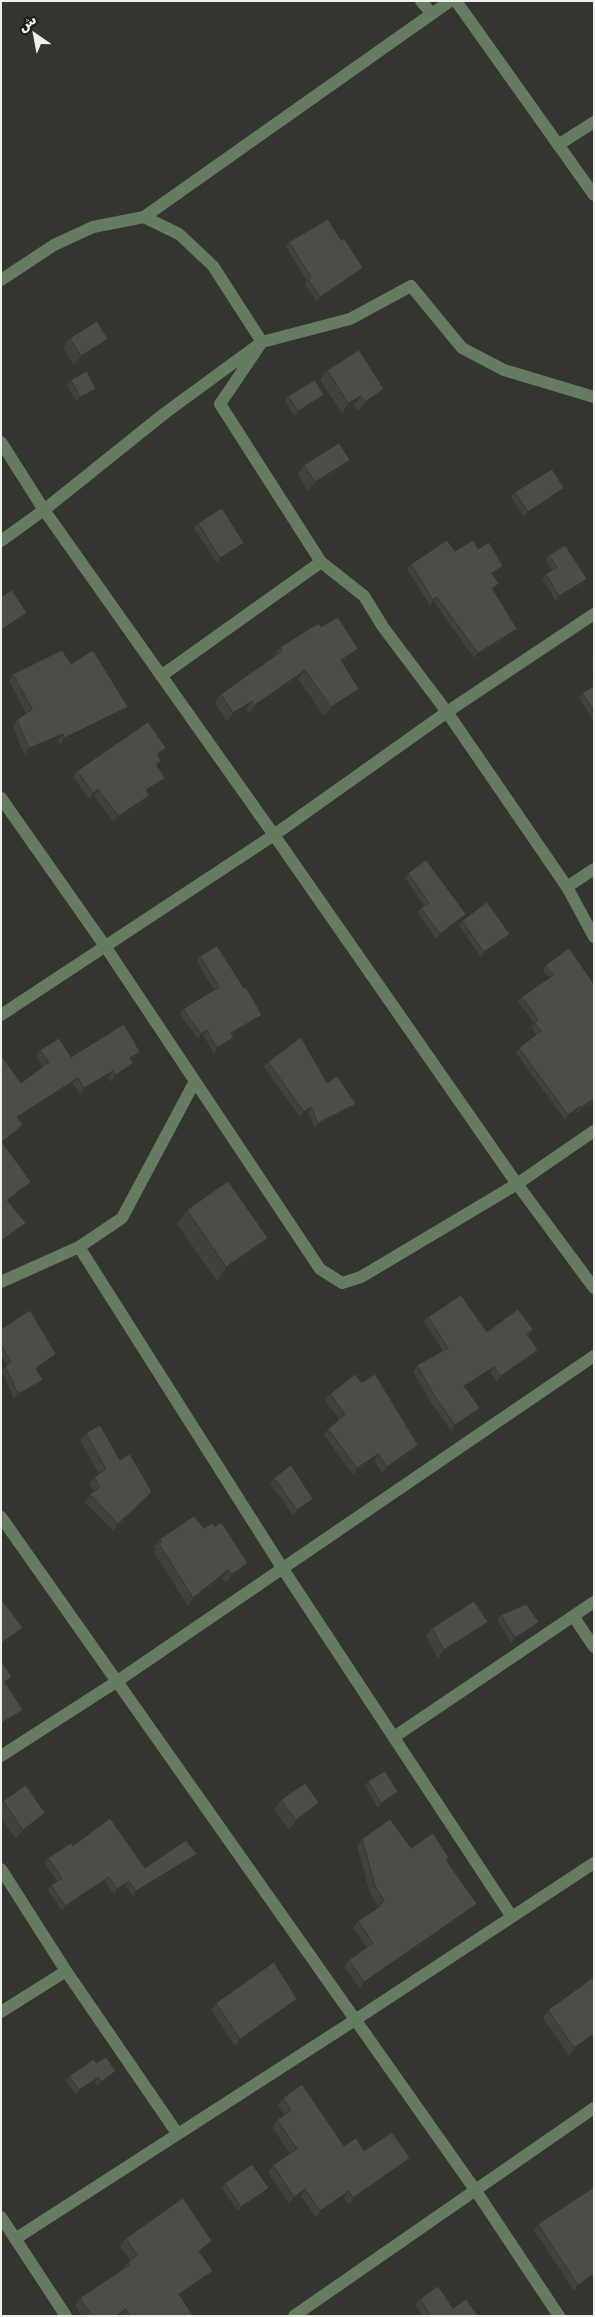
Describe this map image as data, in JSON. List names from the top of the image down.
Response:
{
  "north": "top left"
}
